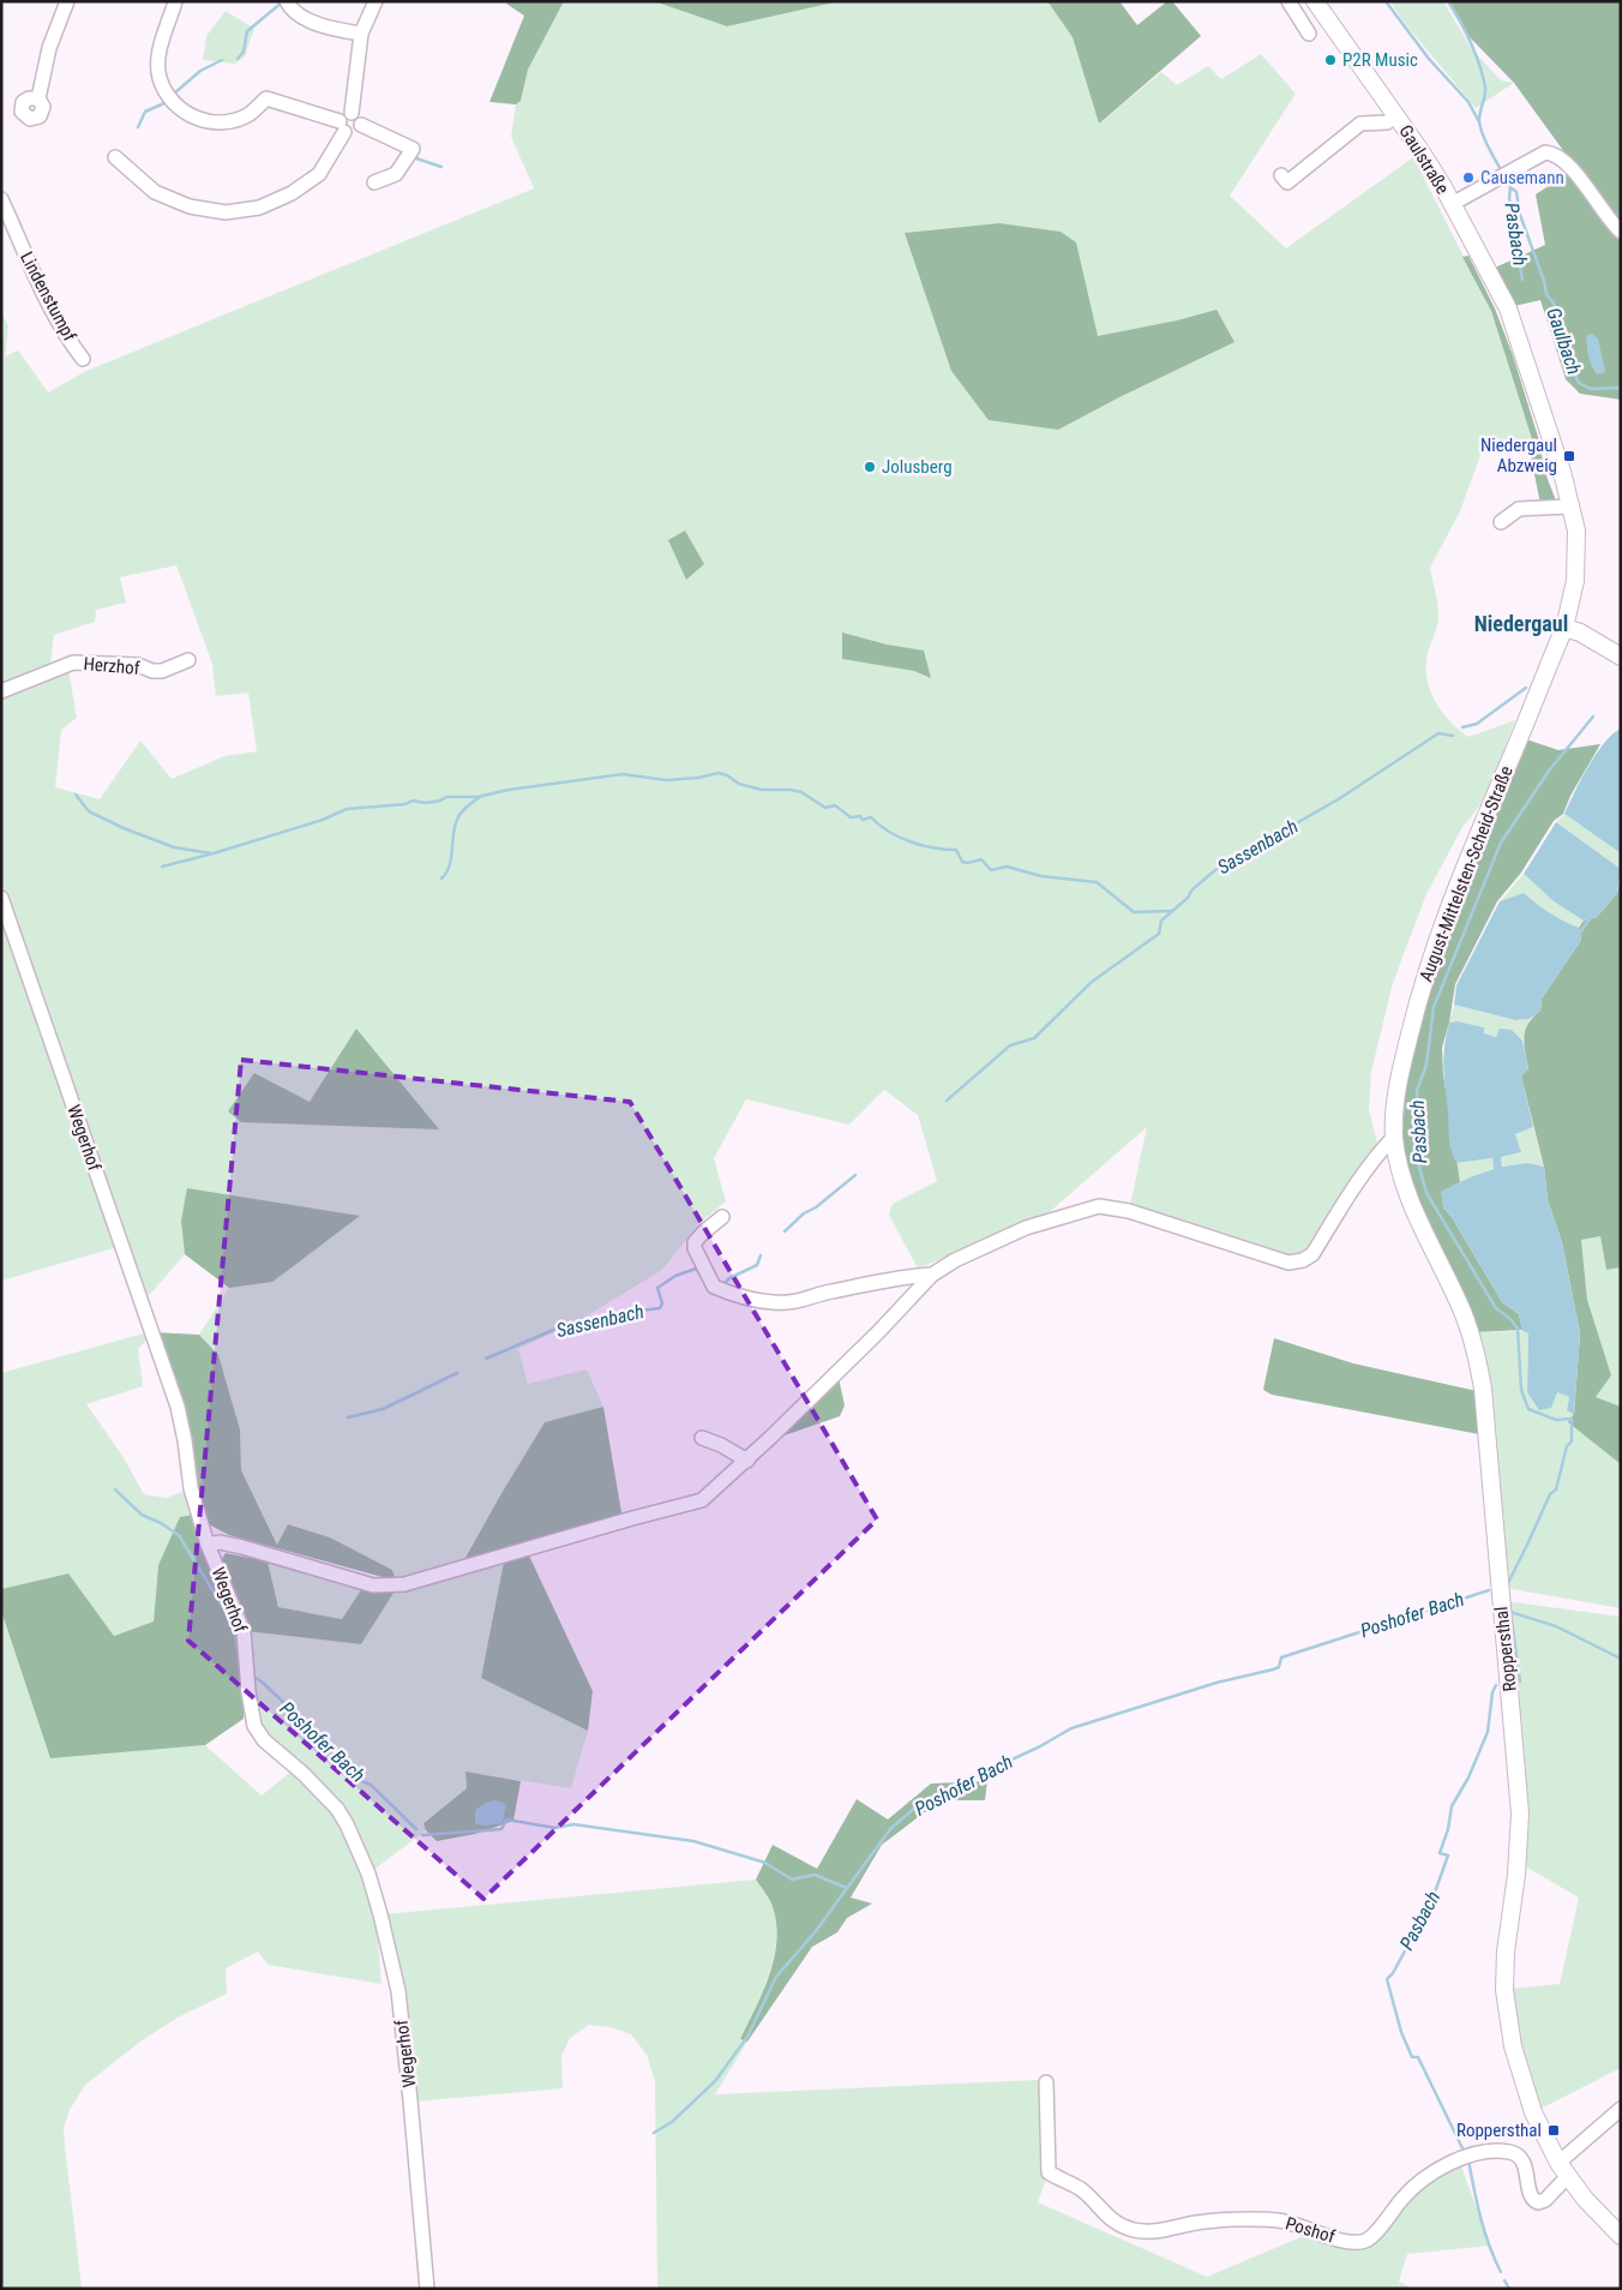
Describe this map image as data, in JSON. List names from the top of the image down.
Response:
{
  "streets": {
    "main road": ["Gaulstraße", "August-Mittelsten-Scheid-Straße", "Roppersthal"],
    "street": [
      "Lindenstumpf",
      "Herzhof",
      "Wegerhof",
      "Poshof"
    ]
  },
  "crossings": [
    ["Gaulstraße", "August-Mittelsten-Scheid-Straße"],
    ["August-Mittelsten-Scheid-Straße", "Roppersthal"],
    ["Roppersthal", "Poshof"]
  ],
  "districts": ["Niedergaul"],
  "water": [
    "Pasbach",
    "Gaulbach",
    "Sassenbach",
    "Poshofer Bach"
  ],
  "places": {
    "other": ["P2R Music", "Causemann", "Jolusberg"],
    "transit": ["Niedergaul Abzweig", "Roppersthal"]
  }
}
